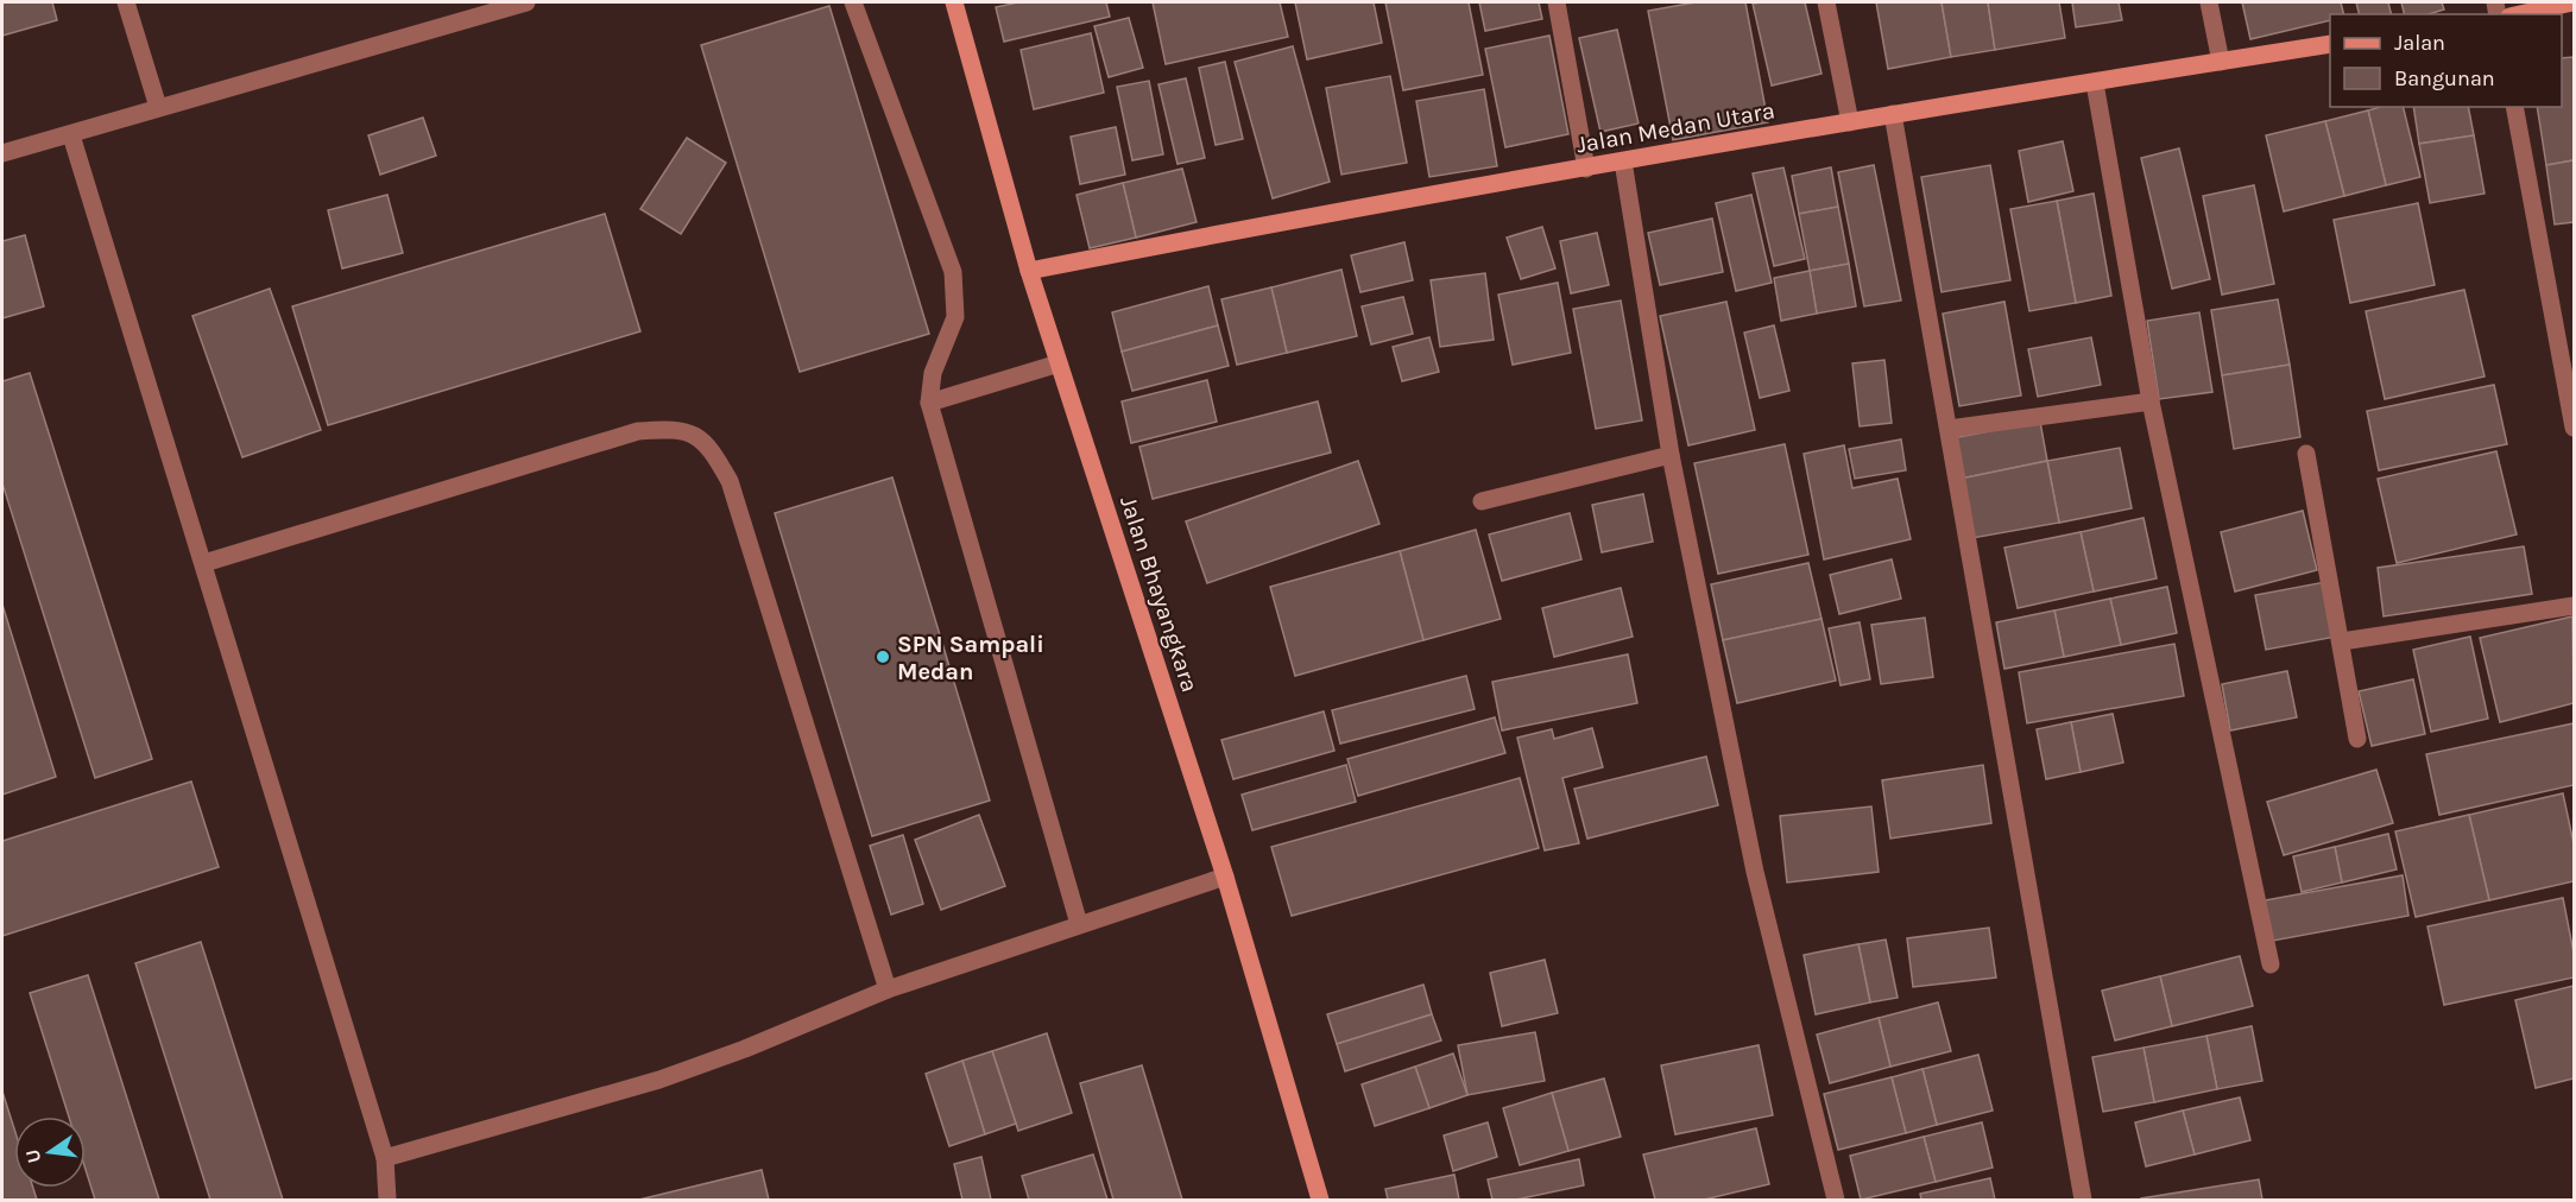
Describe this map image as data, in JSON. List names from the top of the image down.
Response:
{
  "streets": {
    "street": ["Jalan Medan Utara", "Jalan Bhayangkara"]
  },
  "crossings": [
    ["Jalan Medan Utara", "Jalan Bhayangkara"]
  ],
  "places": ["SPN Sampali Medan"],
  "legend": ["Jalan", "Bangunan"],
  "north": "left"
}
